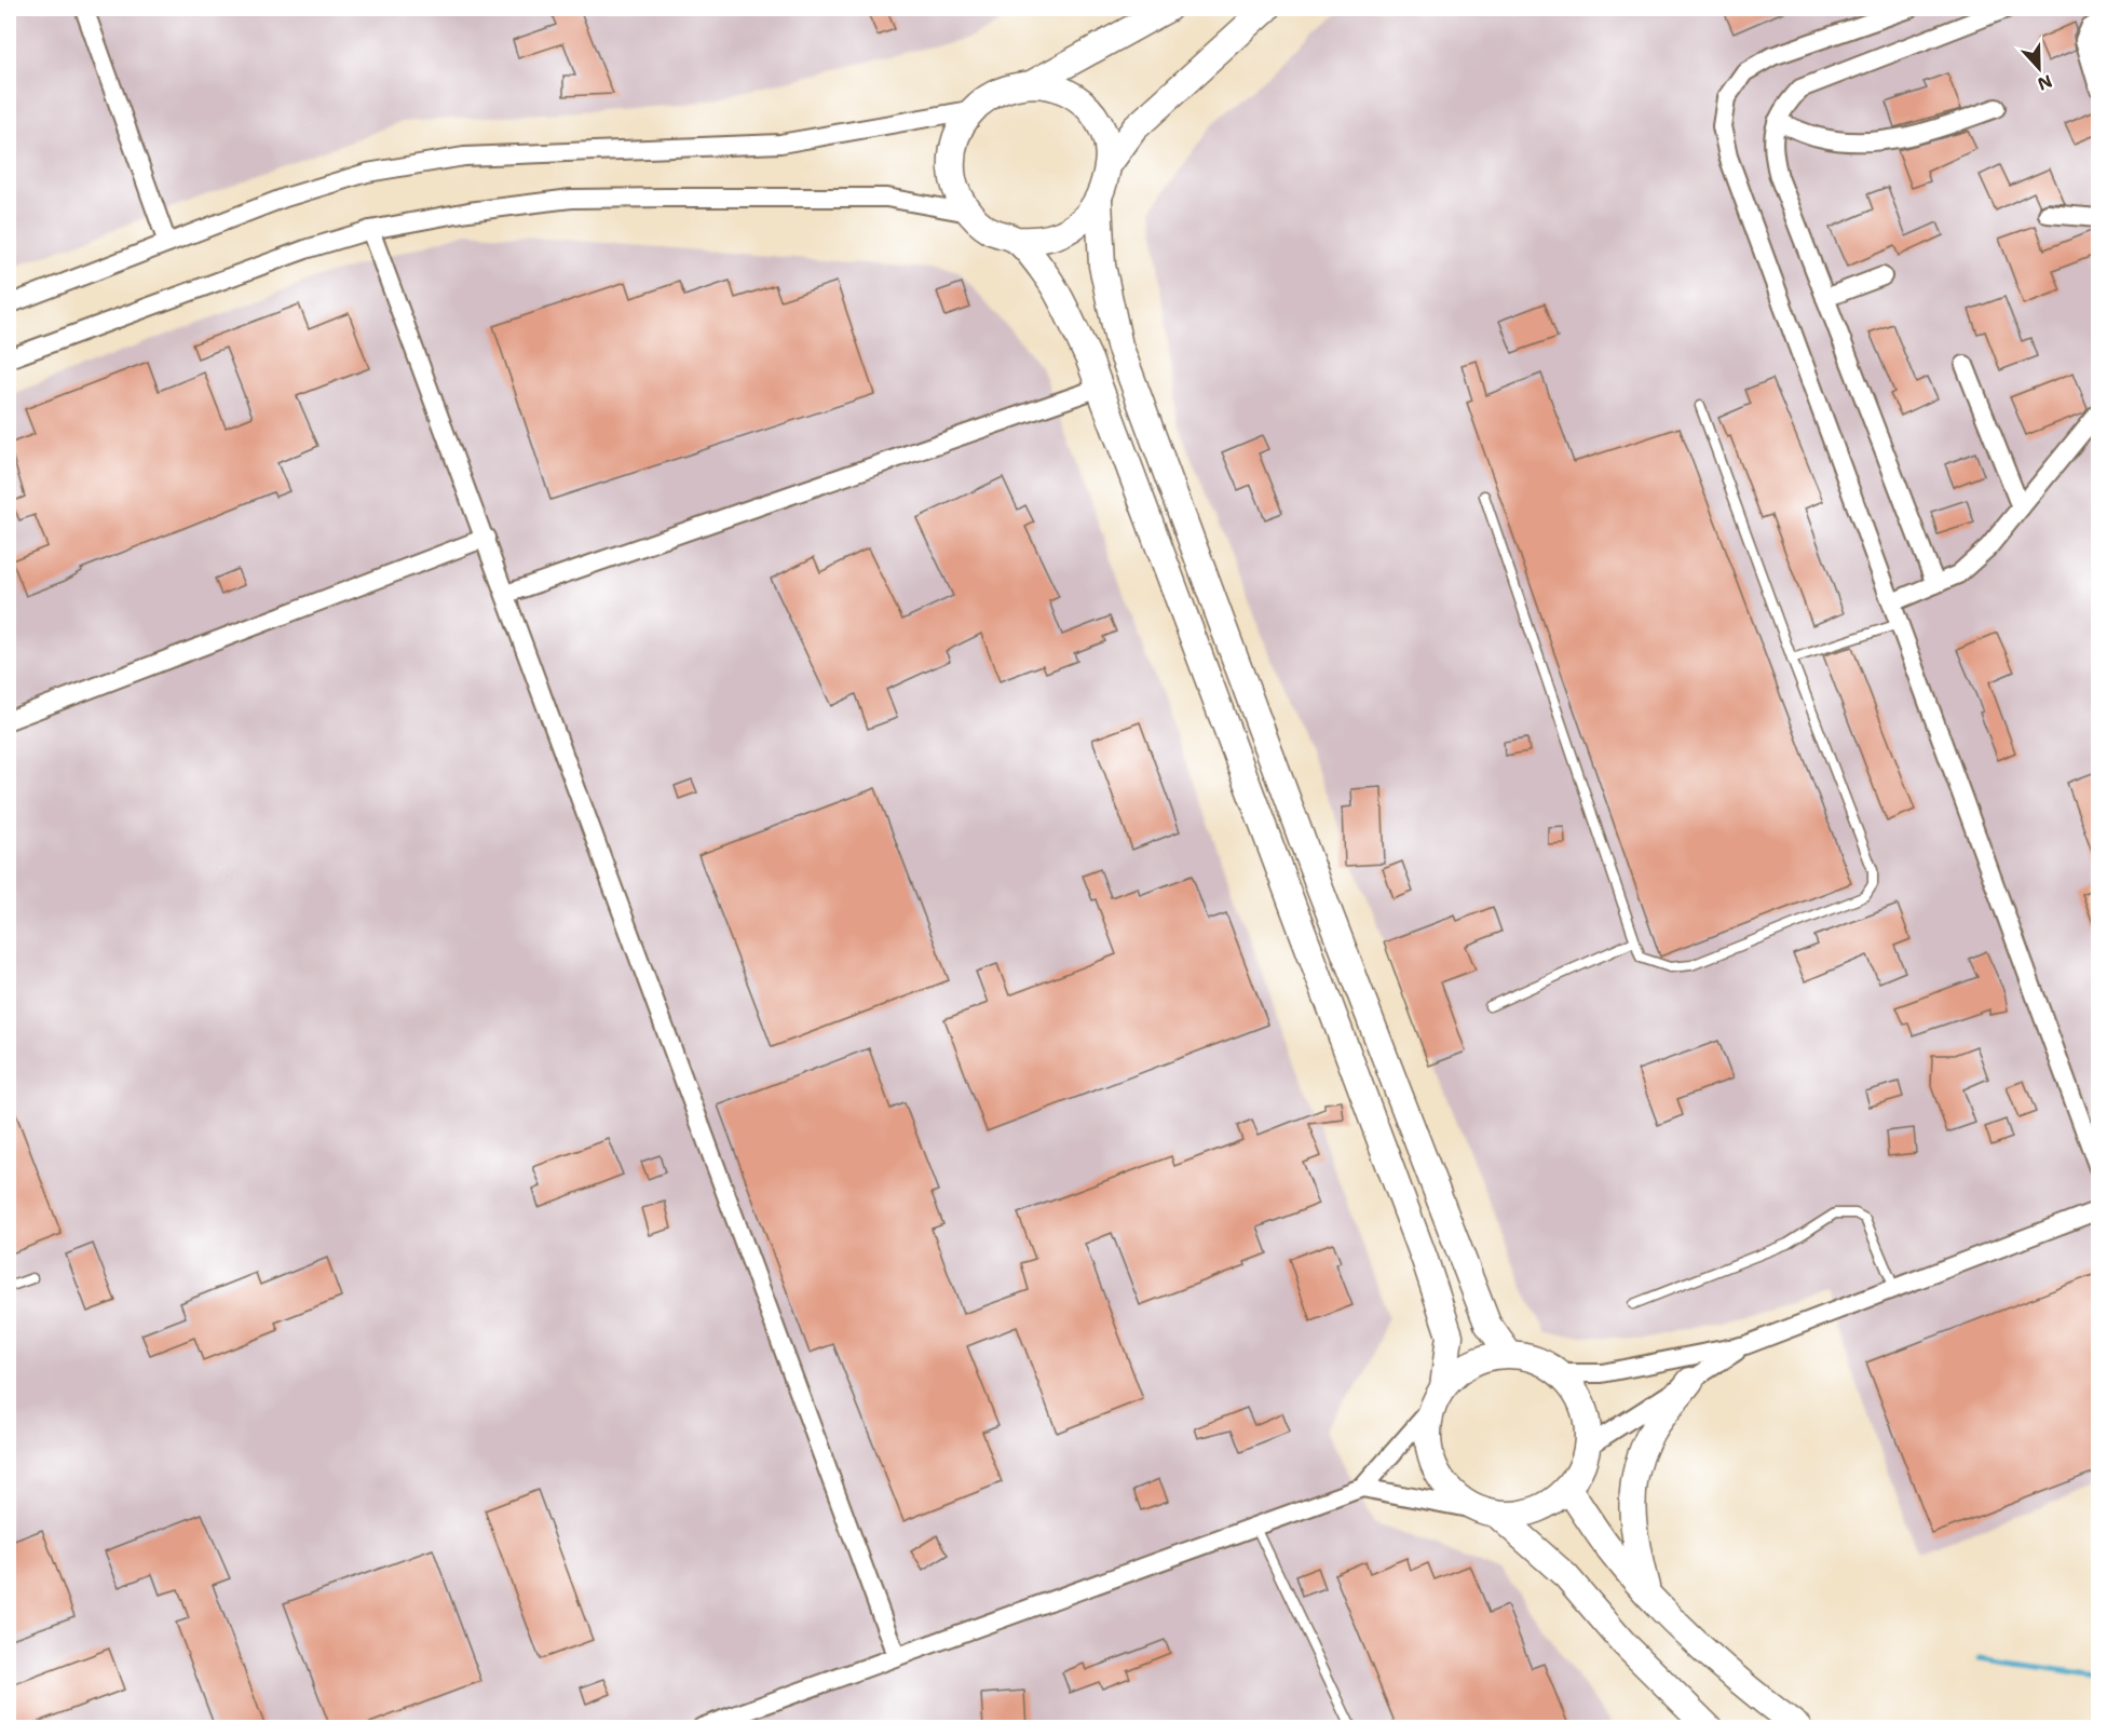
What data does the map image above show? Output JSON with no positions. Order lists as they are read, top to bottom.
{
  "north": "bottom"
}
